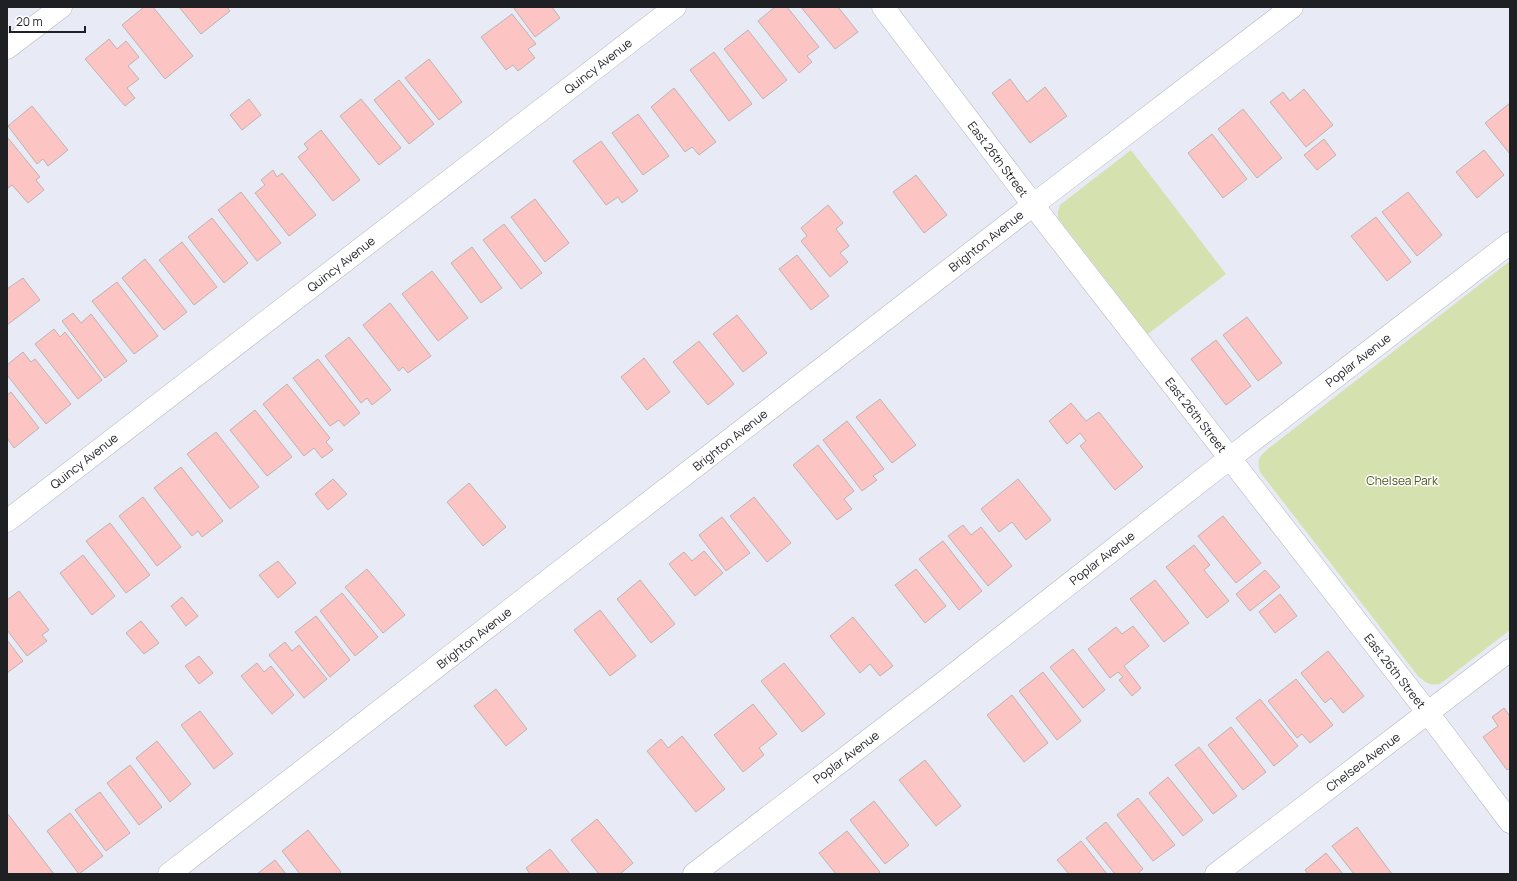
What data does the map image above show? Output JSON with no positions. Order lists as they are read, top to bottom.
{
  "streets": {
    "street": [
      "Quincy Avenue",
      "East 26th Street",
      "Brighton Avenue",
      "Poplar Avenue",
      "Chelsea Avenue"
    ]
  },
  "crossings": [
    ["East 26th Street", "Brighton Avenue"],
    ["East 26th Street", "Poplar Avenue"],
    ["East 26th Street", "Chelsea Avenue"]
  ],
  "parks": ["Chelsea Park"],
  "scale_bar": "20 m"
}
